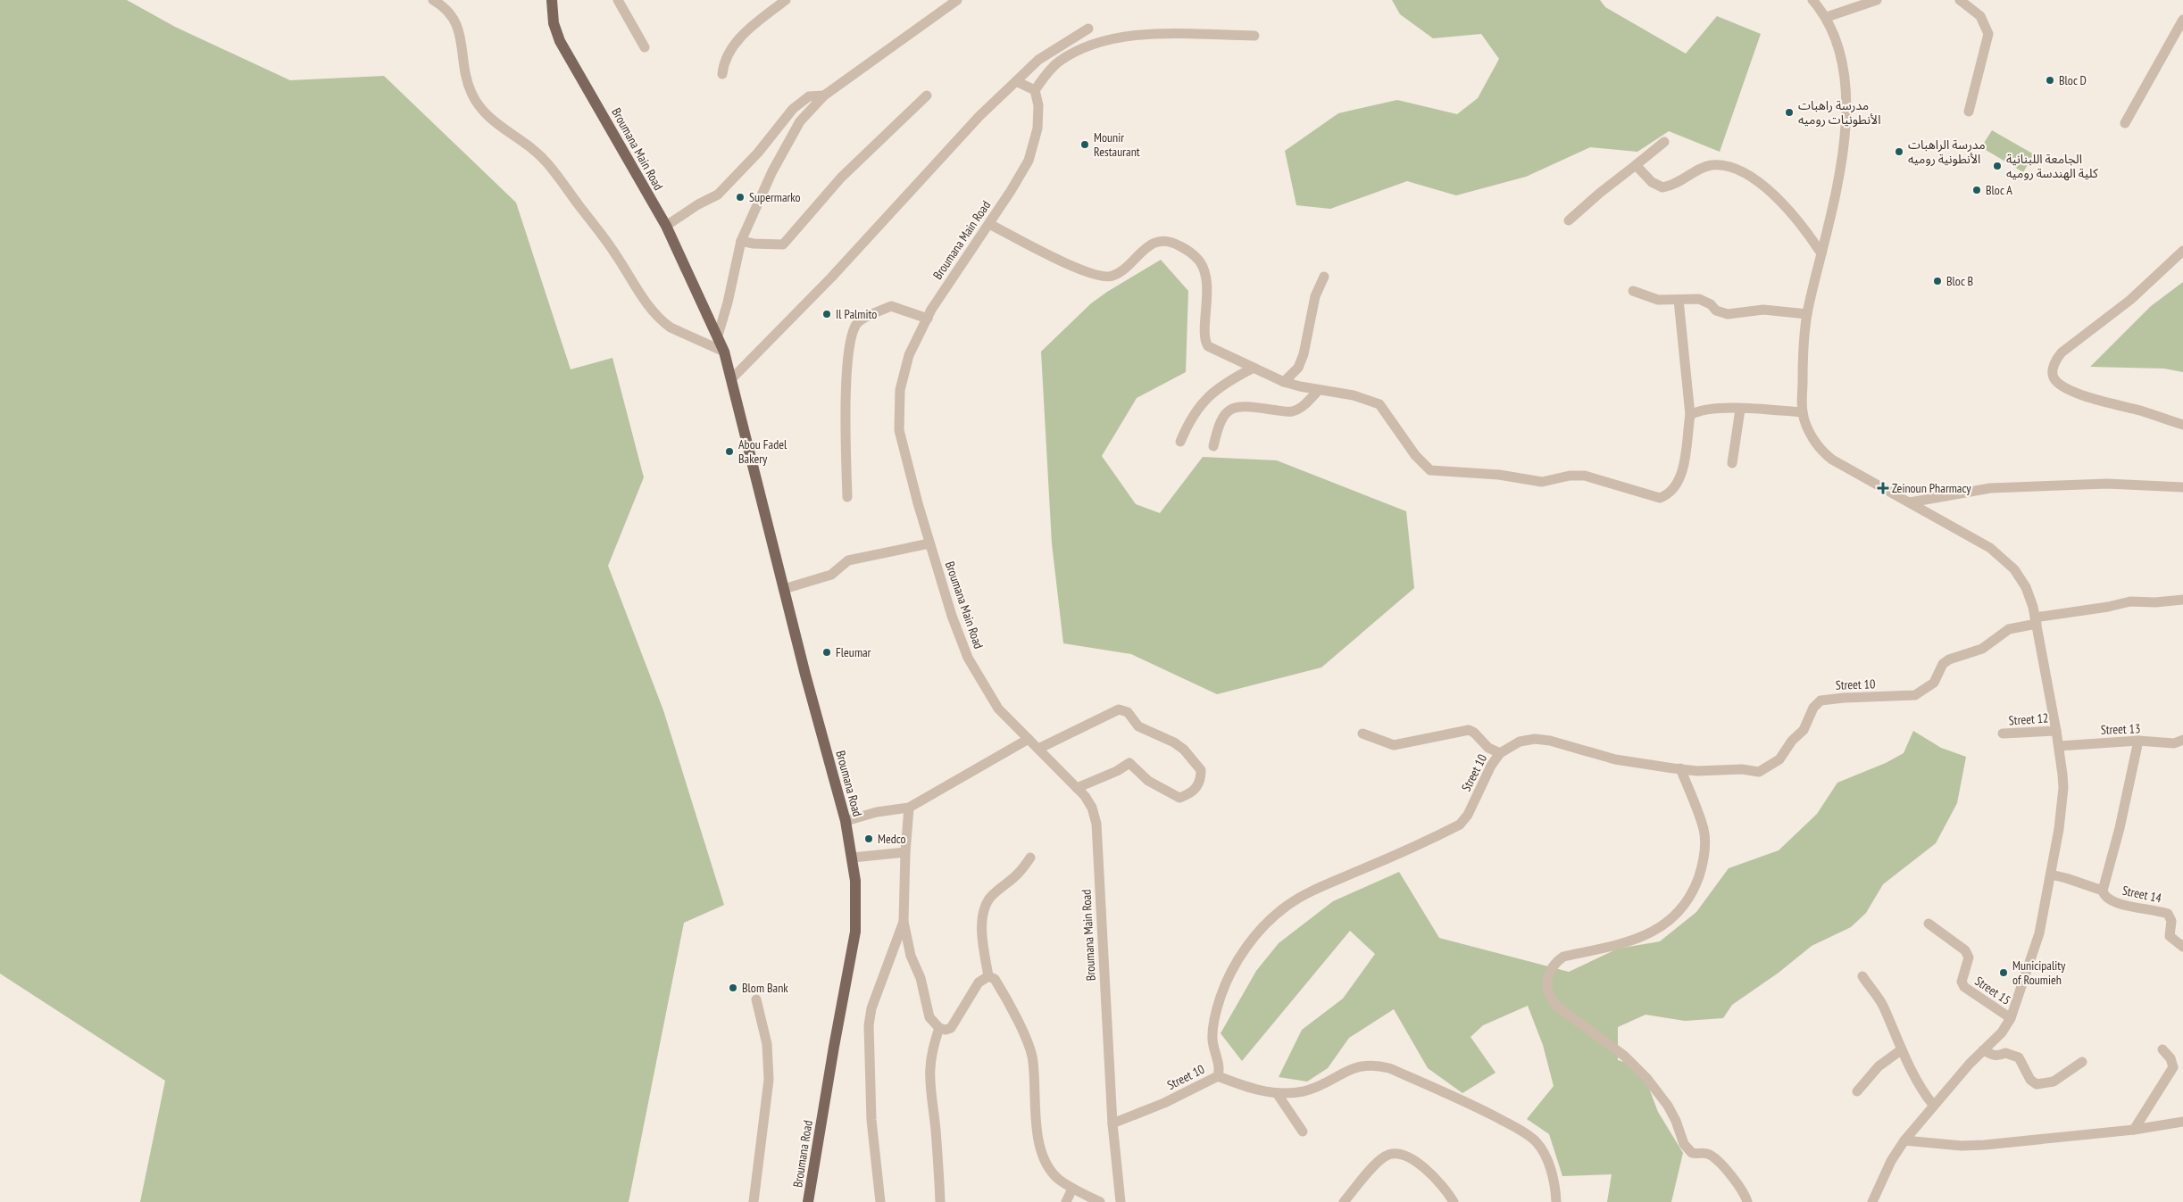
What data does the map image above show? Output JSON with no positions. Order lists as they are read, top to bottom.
{
  "streets": {
    "main road": ["Broumana Main Road", "Broumana Road"],
    "street": [
      "Street 10",
      "Street 12",
      "Street 13",
      "Street 14",
      "Street 15"
    ]
  },
  "crossings": [
    ["Broumana Main Road", "Street 10"],
    ["Broumana Main Road", "Broumana Road"]
  ],
  "places": {
    "other": [
      "Bloc D",
      "مدرسة راهبات الأنطونيات روميه",
      "Mounir Restaurant",
      "مدرسة الراهبات الأنطونية روميه",
      "الجامعة اللبنانية كلية الهندسة روميه",
      "Bloc A",
      "Supermarko",
      "Bloc B",
      "Il Palmito",
      "Abou Fadel Bakery",
      "Fleumar",
      "Medco",
      "Municipality of Roumieh",
      "Blom Bank"
    ],
    "health": ["Zeinoun Pharmacy"]
  }
}
